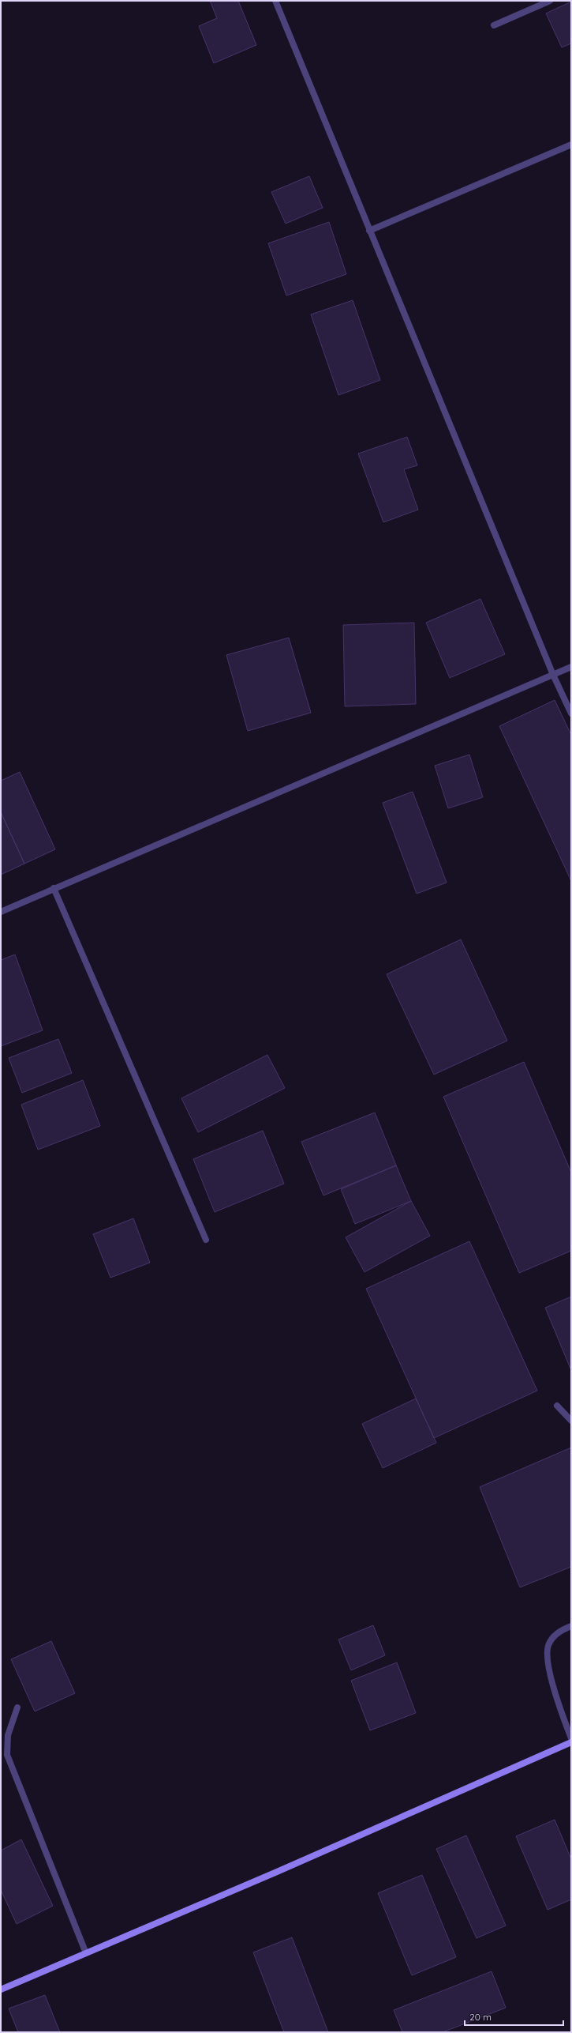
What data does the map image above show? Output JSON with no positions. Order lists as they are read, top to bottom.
{
  "scale_bar": "20 m"
}
